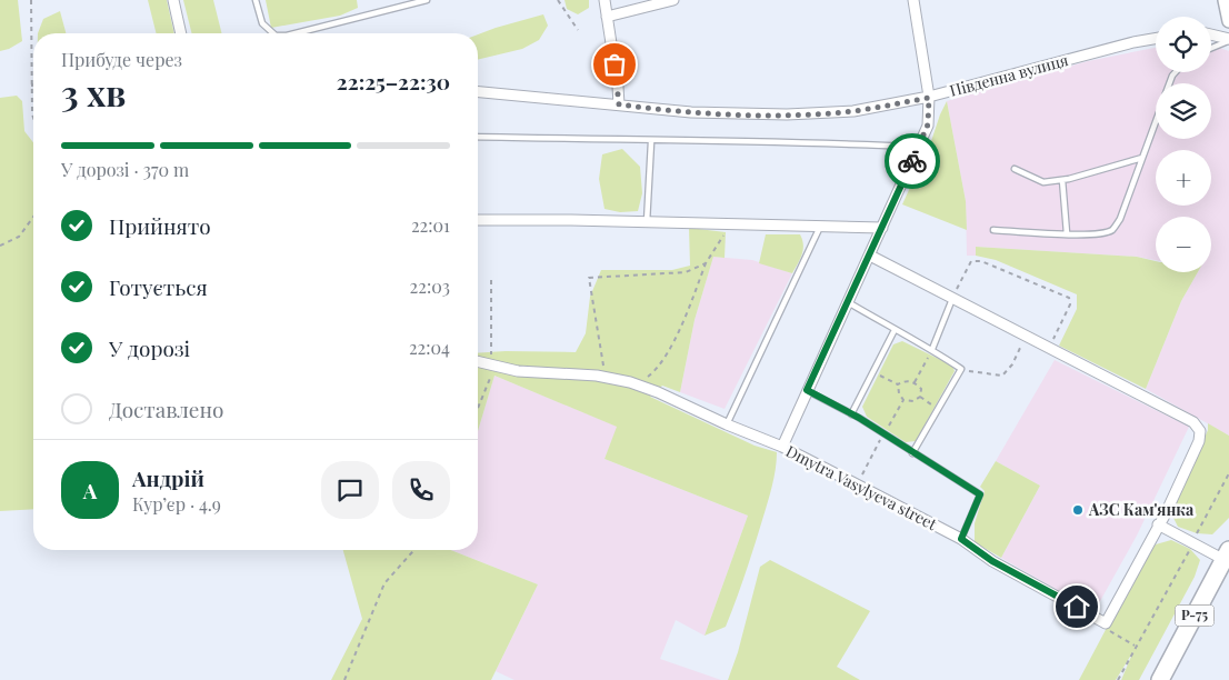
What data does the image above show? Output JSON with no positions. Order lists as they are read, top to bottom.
{
  "streets": {
    "main road": ["Р-75"],
    "street": ["Південна вулиця", "Dmytra Vasylyeva street"]
  },
  "places": ["АЗС Кам'янка"],
  "page": {
    "map_buttons": ["+", "−"],
    "heading": ["3 хв", "Прибуде через", "22:25–22:30"],
    "panel": ["Андрій", "Кур’єр · 4.9"],
    "bar": "У дорозі · 370 m",
    "list": [
      ["Прийнято", "22:01"],
      ["Готується", "22:03"],
      ["У дорозі", "22:04"],
      "Доставлено"
    ],
    "round": "А"
  }
}
